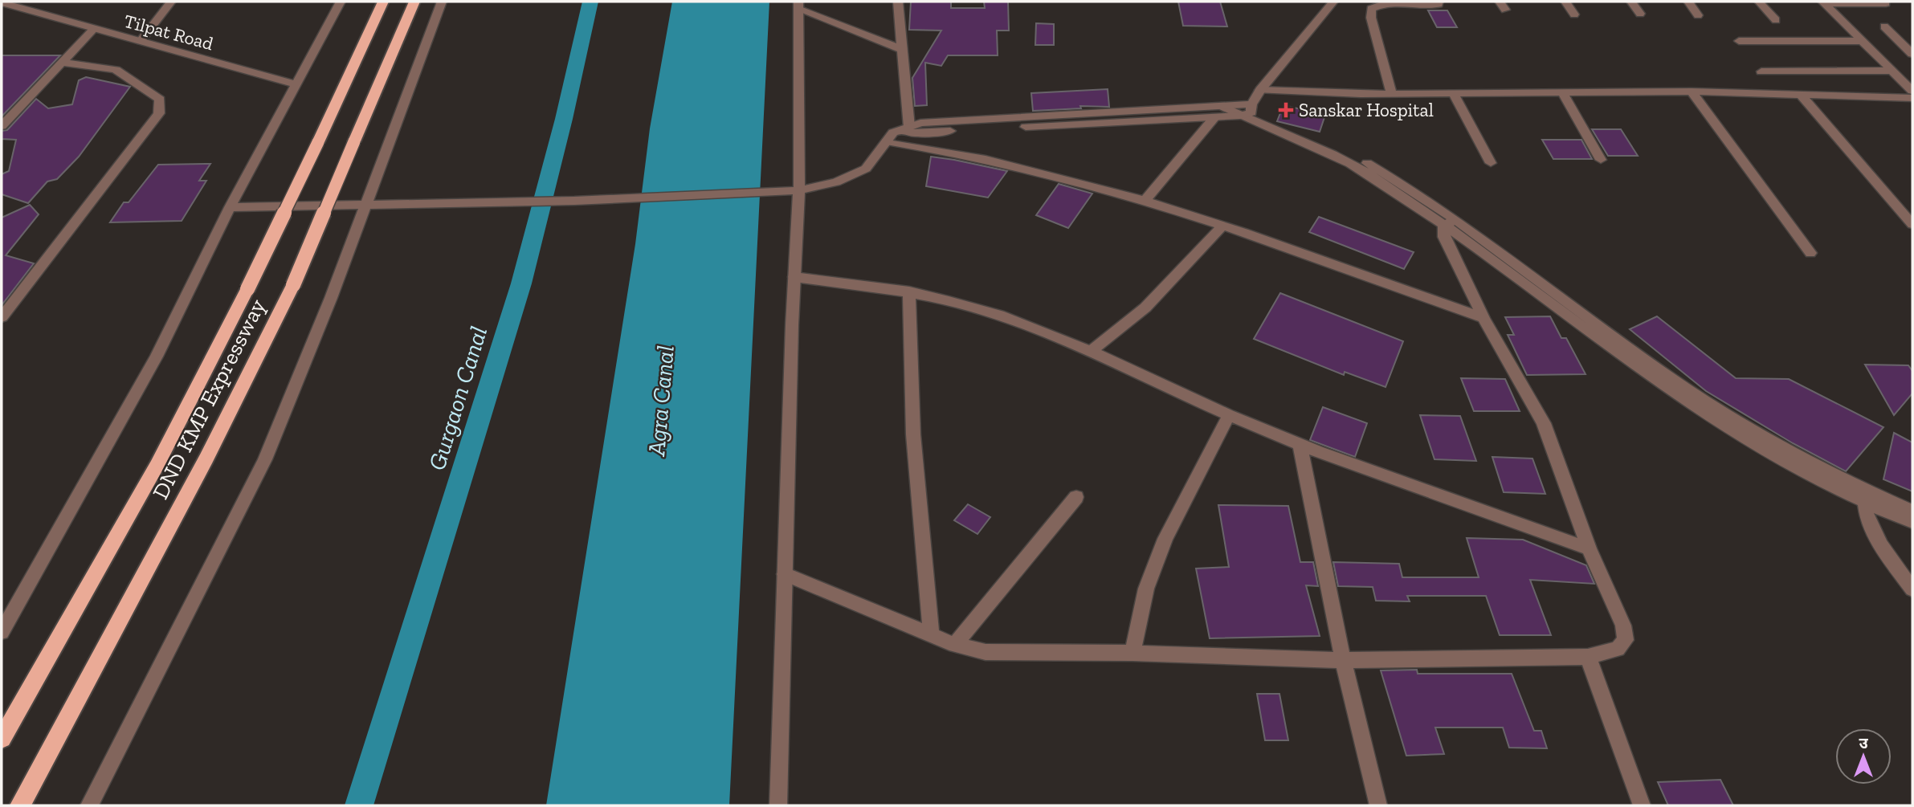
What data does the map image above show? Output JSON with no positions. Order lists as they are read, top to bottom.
{
  "streets": {
    "highway": ["DND KMP Expressway"],
    "street": ["Tilpat Road"]
  },
  "water": ["Gurgaon Canal", "Agra Canal"],
  "places": {
    "health": ["Sanskar Hospital"]
  },
  "north": "top"
}
